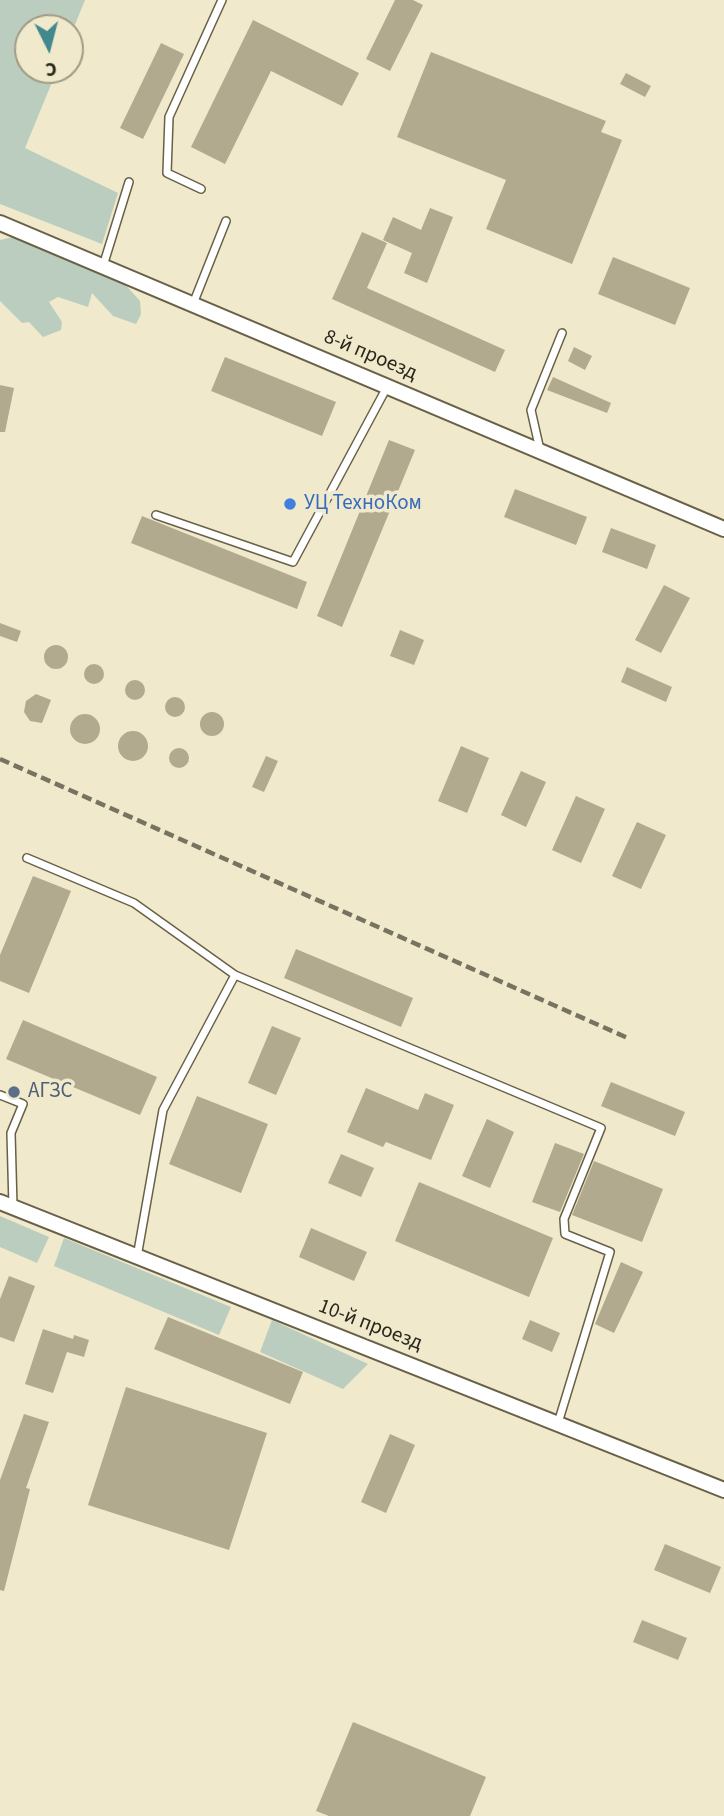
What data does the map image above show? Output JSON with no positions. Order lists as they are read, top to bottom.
{
  "streets": {
    "street": ["8-й проезд", "10-й проезд"]
  },
  "places": ["УЦ ТехноКом", "АГЗС"],
  "north": "bottom"
}
